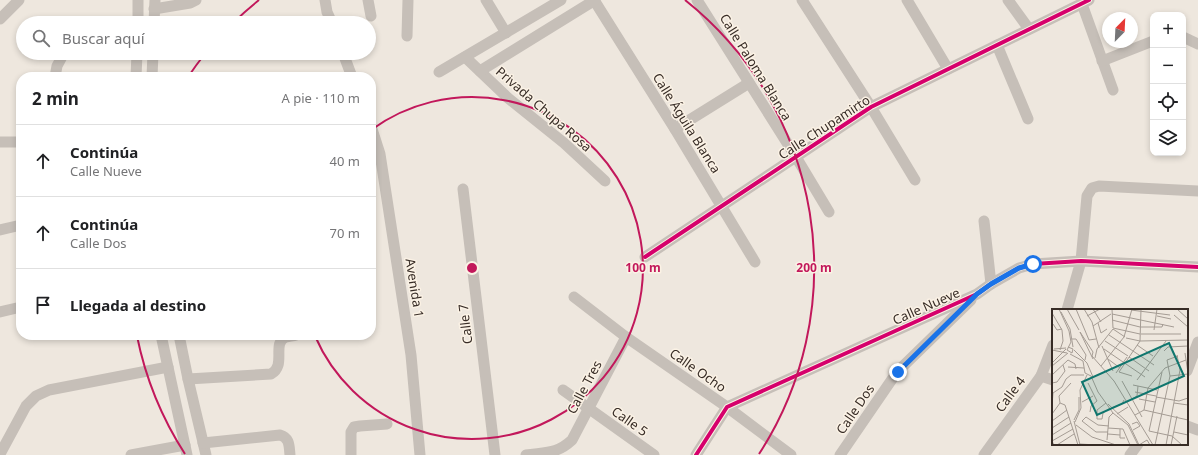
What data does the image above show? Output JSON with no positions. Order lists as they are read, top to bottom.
{
  "streets": {
    "street": [
      "Calle Paloma Blanca",
      "Privada Chupa Rosa",
      "Calle Águila Blanca",
      "Calle Chupamirto",
      "Avenida 1",
      "Calle Nueve",
      "Calle 7",
      "Calle Ocho",
      "Calle Tres",
      "Calle 4",
      "Calle Dos",
      "Calle 5"
    ]
  },
  "crossings": [
    ["Calle Paloma Blanca", "Calle Chupamirto"],
    ["Calle Águila Blanca", "Calle Chupamirto"],
    ["Calle Nueve", "Calle Ocho"],
    ["Calle Nueve", "Calle Dos"],
    ["Calle Ocho", "Calle Tres"],
    ["Calle Tres", "Calle 5"]
  ],
  "north": "top right",
  "page": {
    "map_buttons": ["+", "−"],
    "search": "Buscar aquí",
    "heading": ["2 min", "A pie · 110 m"],
    "list": [
      ["Continúa", "Calle Nueve", "40 m"],
      ["Continúa", "Calle Dos", "70 m"],
      "Llegada al destino"
    ]
  },
  "rings": ["100 m", "200 m"]
}
